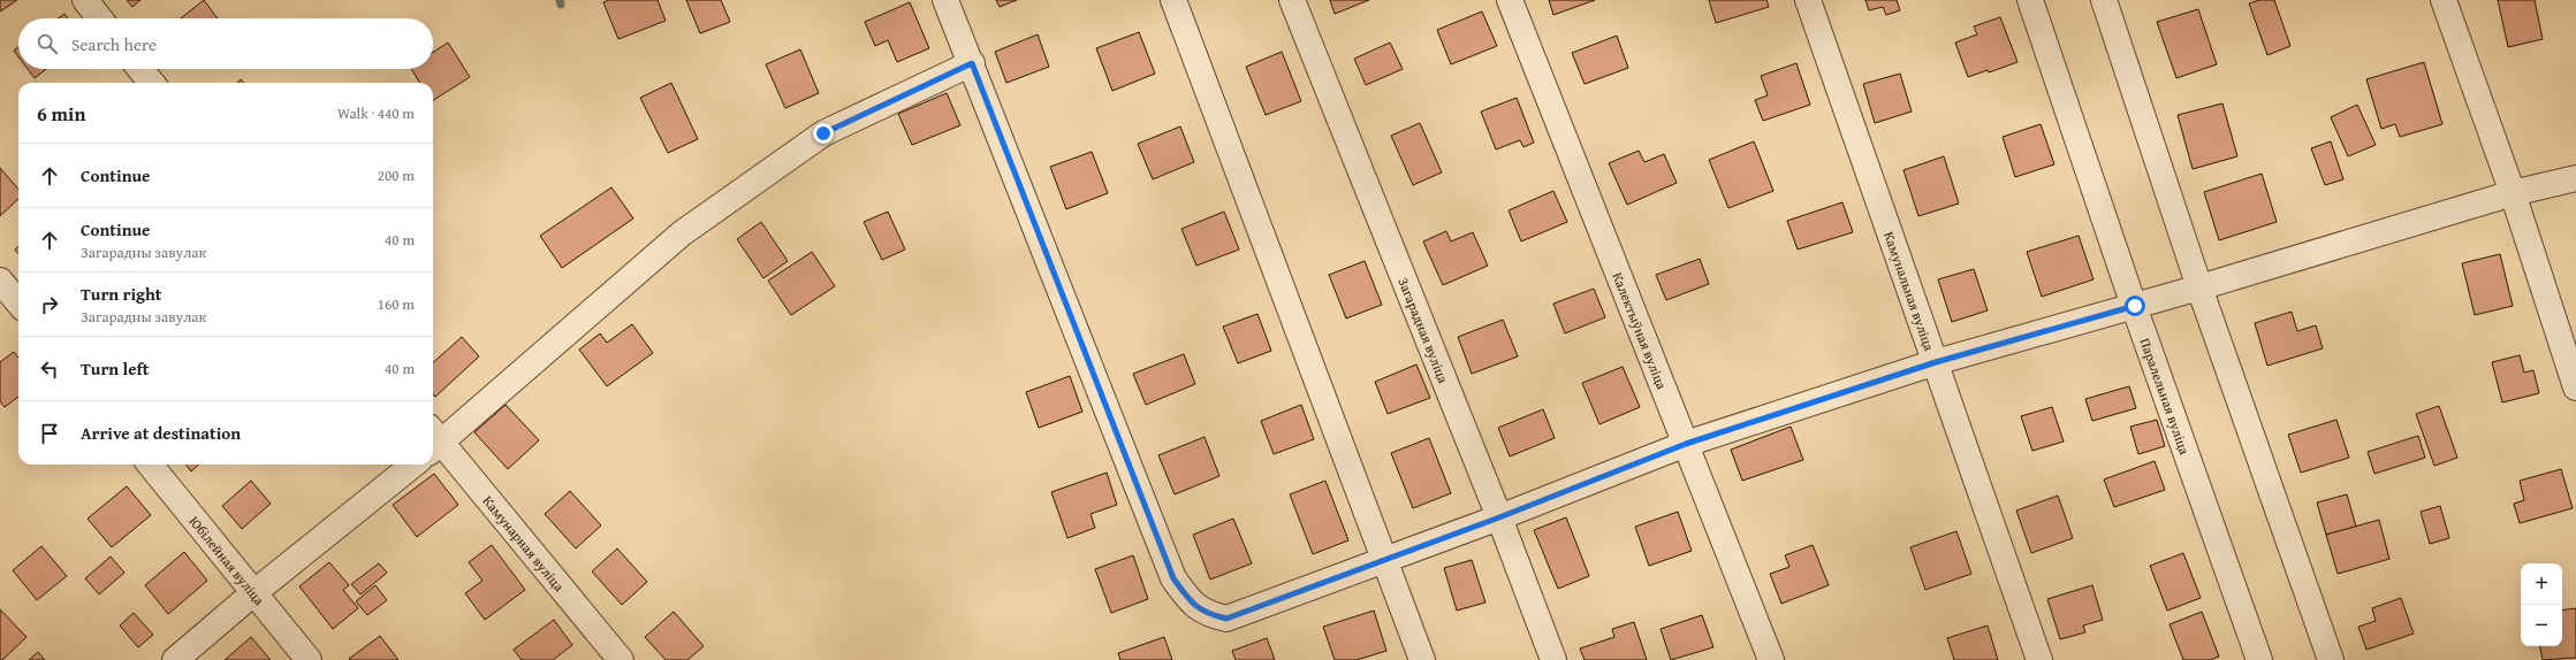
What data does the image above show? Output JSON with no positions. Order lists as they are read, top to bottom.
{
  "streets": {
    "street": [
      "Камунальная вуліца",
      "Загарадная вуліца",
      "Калектыўная вуліца",
      "Паралельная вуліца",
      "Камунарная вуліца",
      "Юбілейная вуліца"
    ]
  },
  "page": {
    "search": "Search here",
    "heading": ["6 min", "Walk · 440 m"],
    "list": [
      ["Continue", "200 m"],
      ["Continue", "Загарадны завулак", "40 m"],
      ["Turn right", "Загарадны завулак", "160 m"],
      ["Turn left", "40 m"],
      "Arrive at destination"
    ],
    "map_buttons": ["+", "−"]
  }
}
